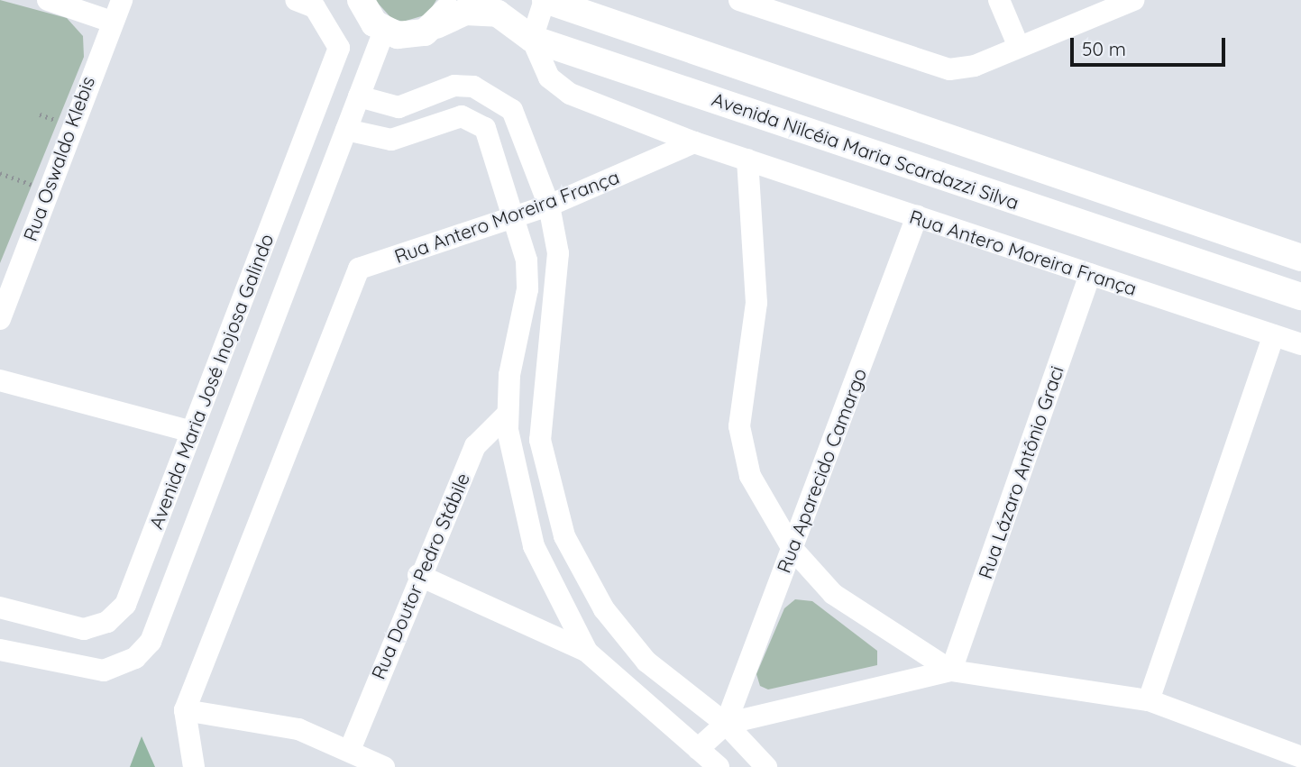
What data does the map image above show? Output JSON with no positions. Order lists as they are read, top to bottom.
{
  "streets": {
    "street": [
      "Avenida Nilcéia Maria Scardazzi Silva",
      "Rua Oswaldo Klebis",
      "Rua Antero Moreira França",
      "Avenida Maria José Inojosa Galindo",
      "Rua Aparecido Camargo",
      "Rua Lázaro Antônio Graci",
      "Rua Doutor Pedro Stábile"
    ]
  },
  "crossings": [
    ["Rua Antero Moreira França", "Rua Aparecido Camargo"],
    ["Rua Antero Moreira França", "Rua Lázaro Antônio Graci"]
  ],
  "scale_bar": "50 m"
}
